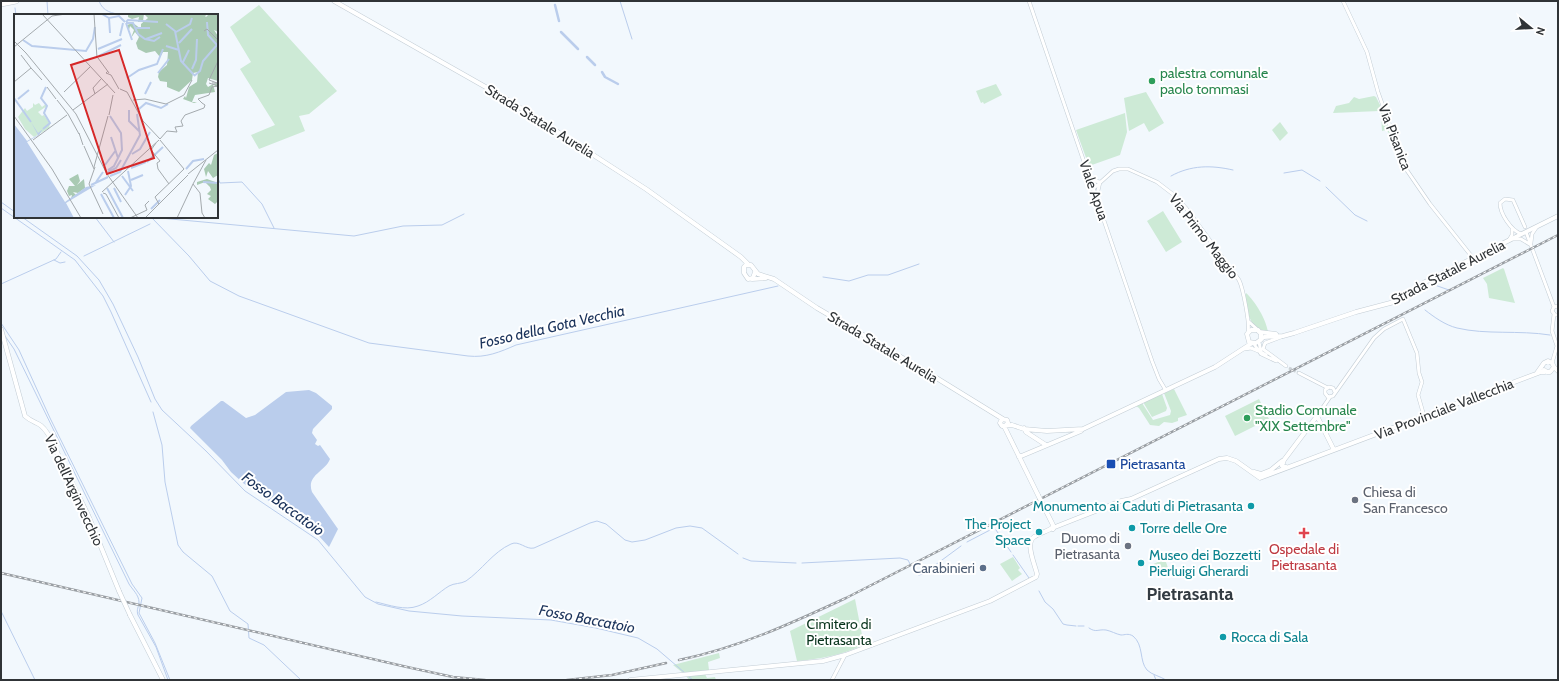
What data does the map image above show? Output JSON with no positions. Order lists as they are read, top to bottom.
{
  "streets": {
    "main road": ["Strada Statale Aurelia", "Via Provinciale Vallecchia", "Via dell'Arginvecchio"],
    "street": ["Via Pisanica", "Viale Apua", "Via Primo Maggio"]
  },
  "crossings": [
    ["Strada Statale Aurelia", "Via Pisanica"],
    ["Strada Statale Aurelia", "Via Primo Maggio"],
    ["Viale Apua", "Via Primo Maggio"]
  ],
  "districts": ["Pietrasanta"],
  "water": ["Fosso della Gota Vecchia", "Fosso Baccatoio"],
  "parks": ["Cimitero di Pietrasanta"],
  "places": {
    "other": [
      "palestra comunale paolo tommasi",
      "Stadio Comunale \"XIX Settembre\"",
      "Chiesa di San Francesco",
      "Monumento ai Caduti di Pietrasanta",
      "Torre delle Ore",
      "The Project Space",
      "Duomo di Pietrasanta",
      "Museo dei Bozzetti Pierluigi Gherardi",
      "Carabinieri",
      "Rocca di Sala"
    ],
    "transit": ["Pietrasanta"],
    "health": ["Ospedale di Pietrasanta"]
  },
  "north": "right"
}
